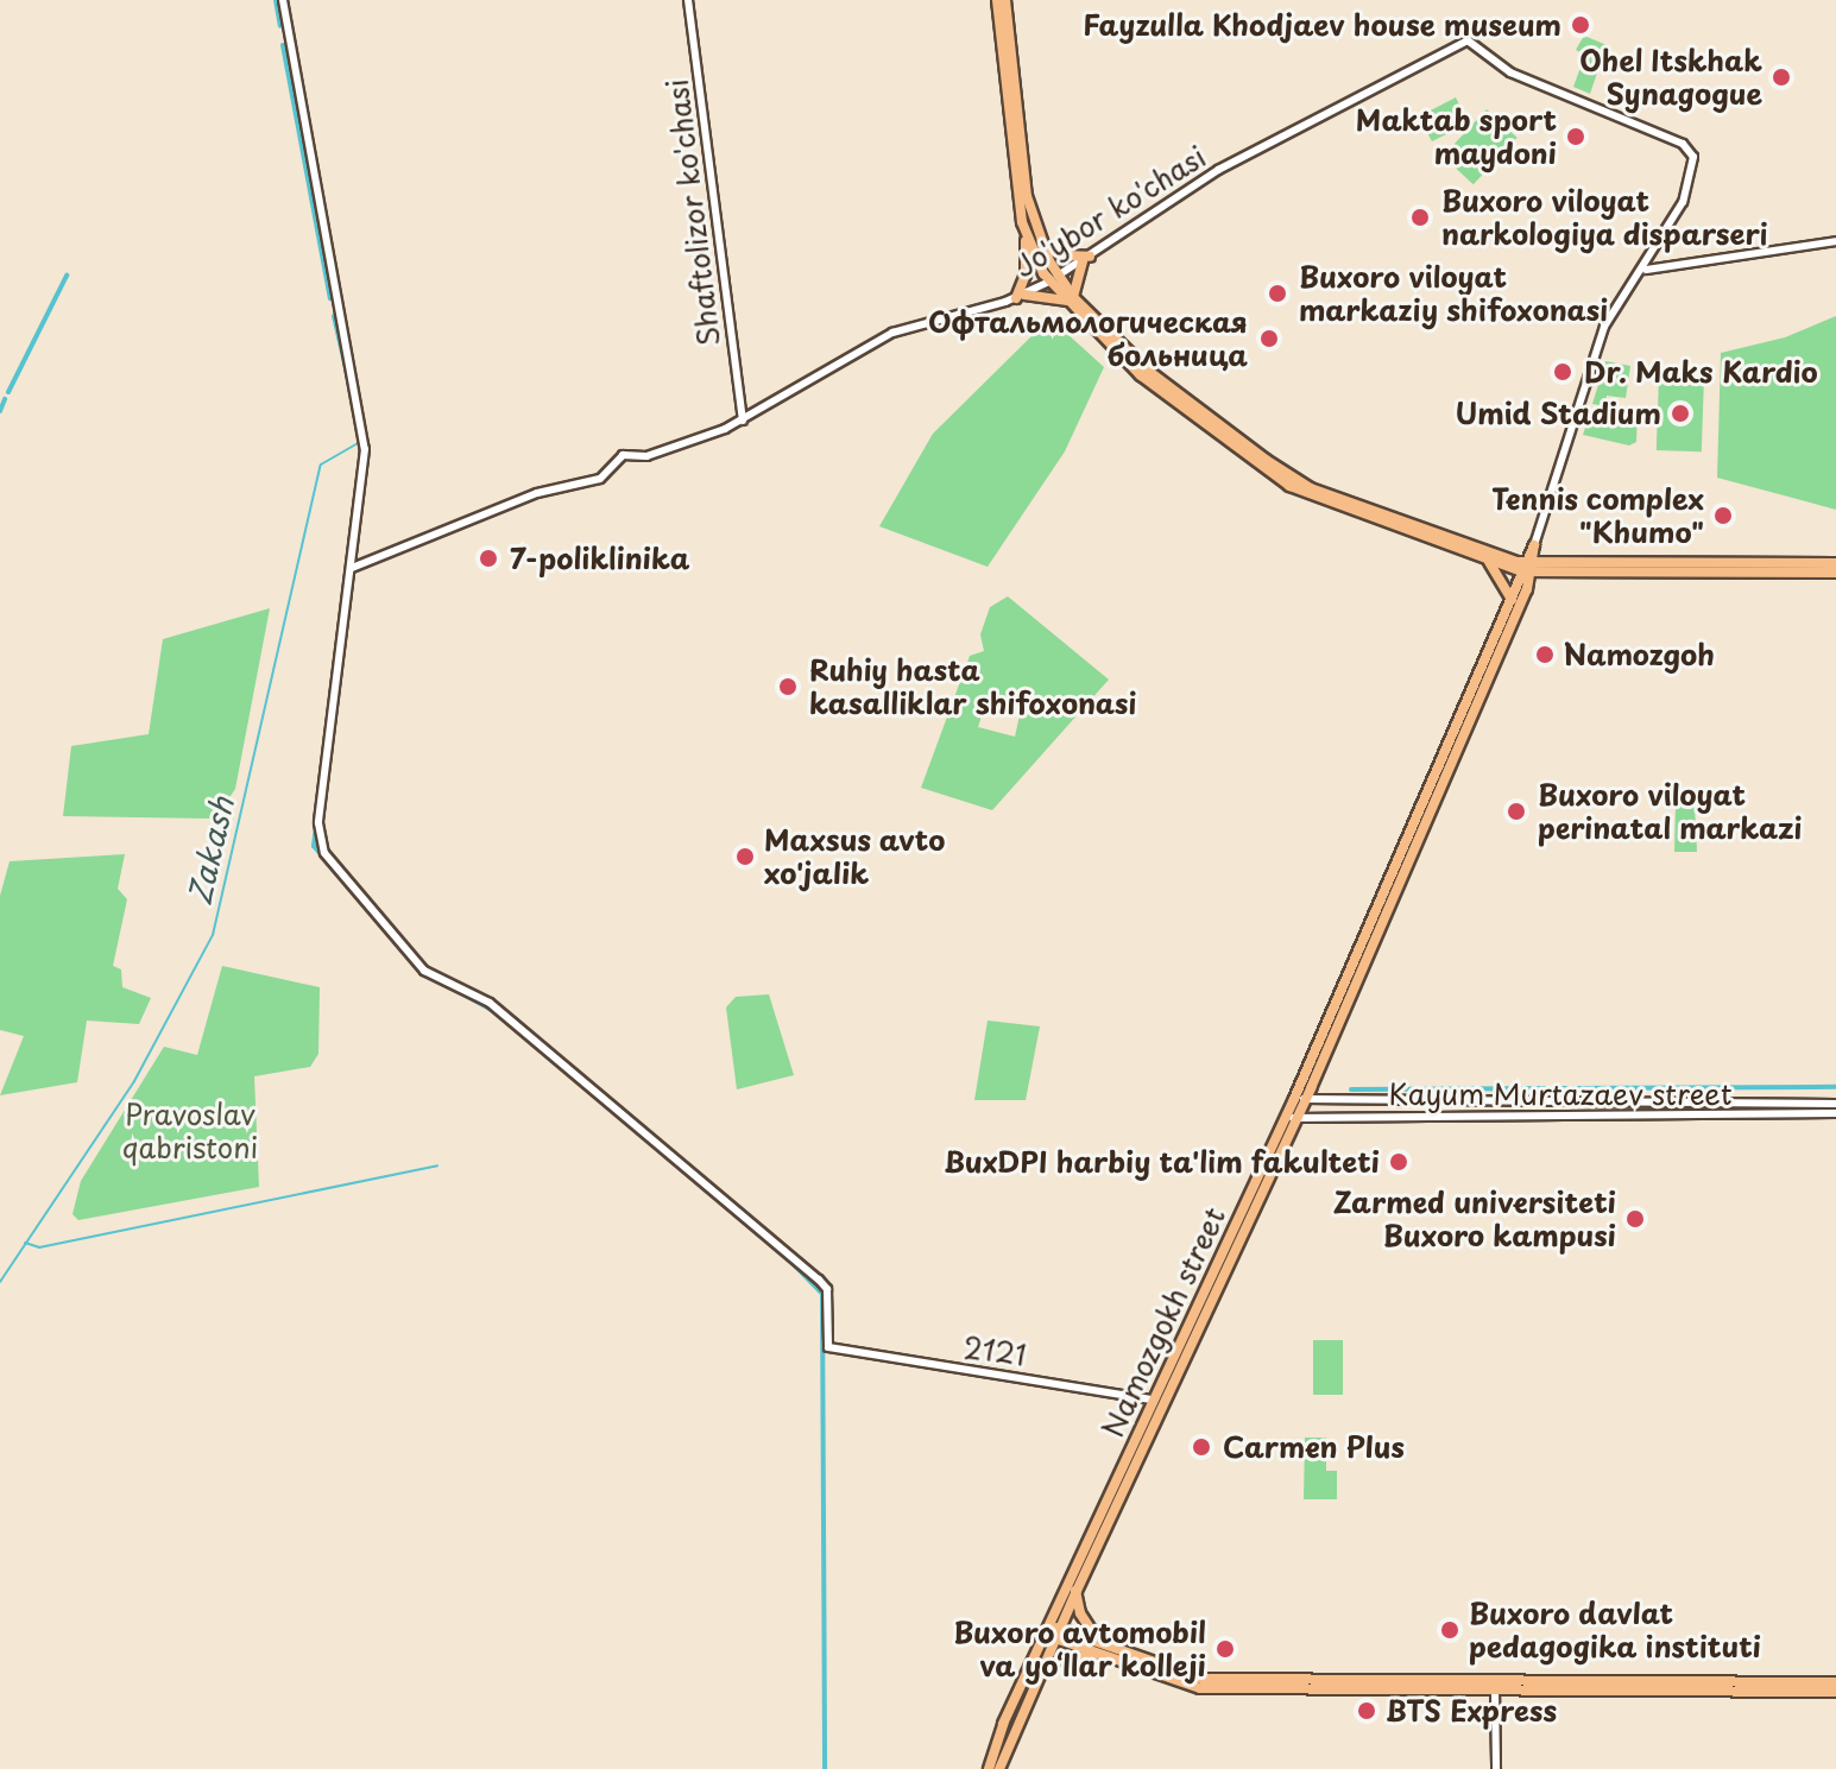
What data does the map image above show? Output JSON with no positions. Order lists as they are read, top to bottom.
{
  "streets": {
    "main road": ["Namozgokh street"],
    "street": [
      "Jo'ybor ko'chasi",
      "Shaftolizor ko'chasi",
      "Kayum Murtazaev street",
      "2121"
    ]
  },
  "crossings": [
    ["Jo'ybor ko'chasi", "Shaftolizor ko'chasi"],
    ["Jo'ybor ko'chasi", "2121"],
    ["Kayum Murtazaev street", "Namozgokh street"],
    ["Namozgokh street", "2121"]
  ],
  "water": ["Zakash"],
  "parks": ["Pravoslav qabristoni"],
  "places": [
    "Fayzulla Khodjaev house museum",
    "Ohel Itskhak Synagogue",
    "Maktab sport maydoni",
    "Buxoro viloyat narkologiya disparseri",
    "Buxoro viloyat markaziy shifoxonasi",
    "Офтальмологическая больница",
    "Dr. Maks Kardio",
    "Umid Stadium",
    "Tennis complex \"Khumo\"",
    "7-poliklinika",
    "Namozgoh",
    "Ruhiy hasta kasalliklar shifoxonasi",
    "Buxoro viloyat perinatal markazi",
    "Maxsus avto xo'jalik",
    "BuxDPI harbiy ta'lim fakulteti",
    "Zarmed universiteti Buxoro kampusi",
    "Carmen Plus",
    "Buxoro davlat pedagogika instituti",
    "Buxoro avtomobil va yo‘llar kolleji",
    "BTS Express"
  ]
}
